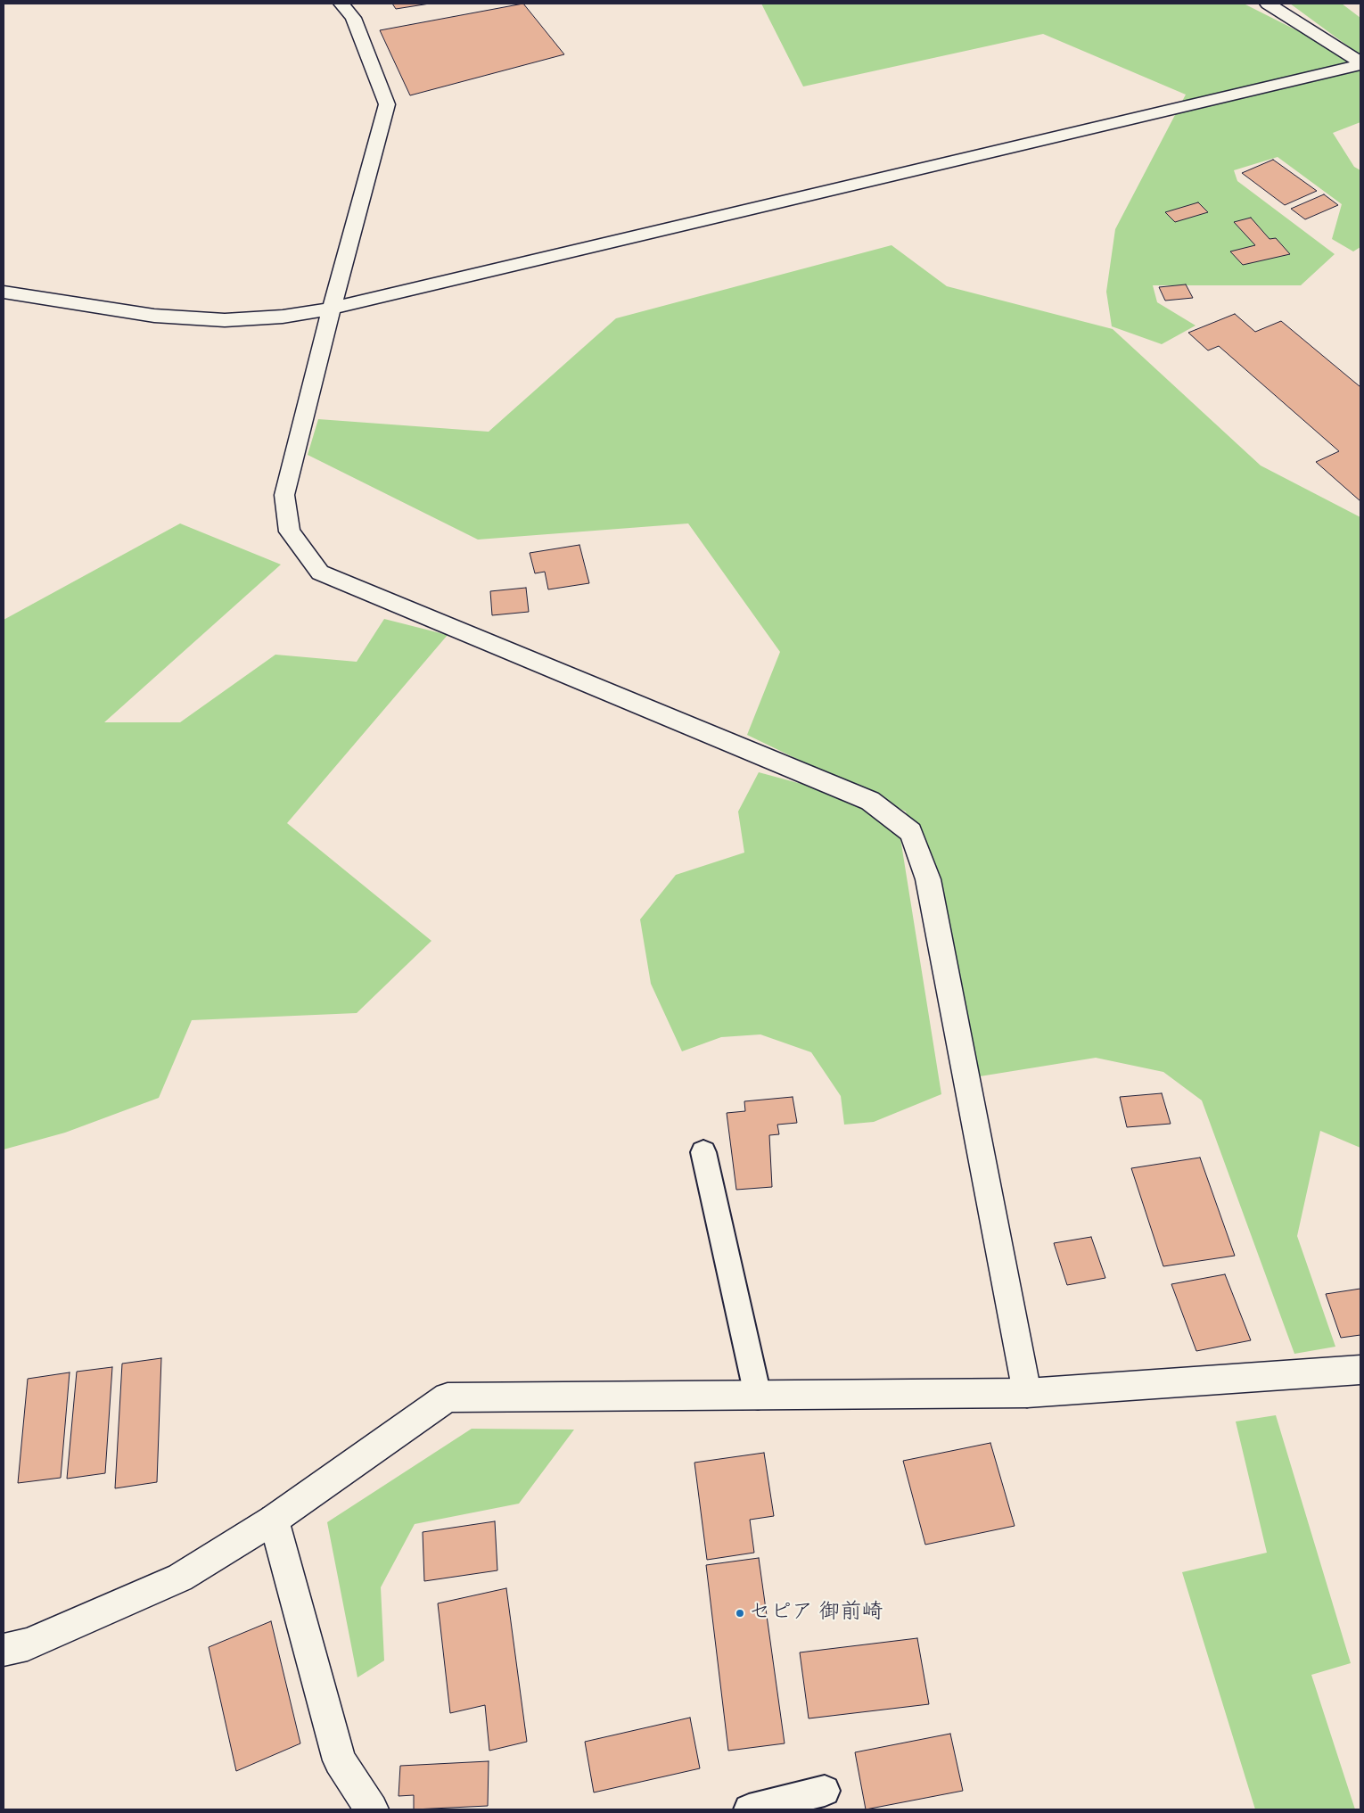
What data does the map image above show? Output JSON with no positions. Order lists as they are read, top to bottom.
{
  "places": ["セピア 御前崎"]
}
